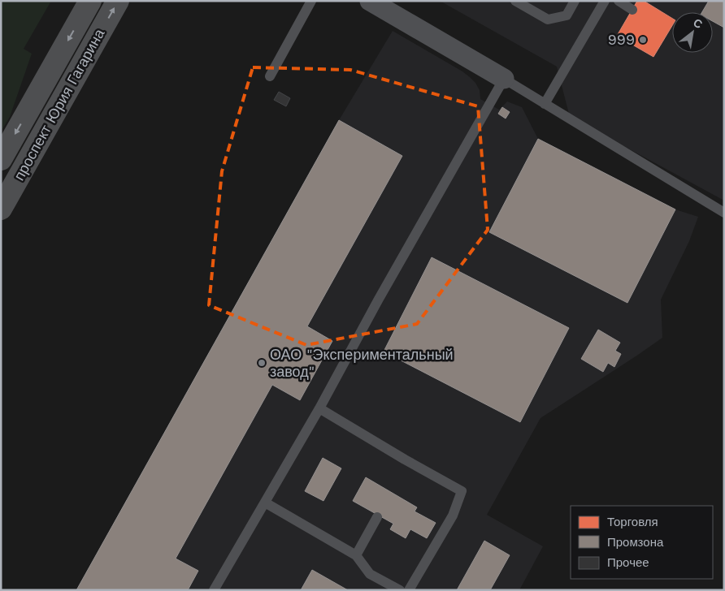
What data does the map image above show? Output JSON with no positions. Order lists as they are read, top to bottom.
{
  "streets": {
    "main road": ["проспект Юрия Гагарина"]
  },
  "places": ["999", "ОАО \"Экспериментальный завод\""],
  "legend": ["Торговля", "Промзона", "Прочее"],
  "north": "top right"
}
